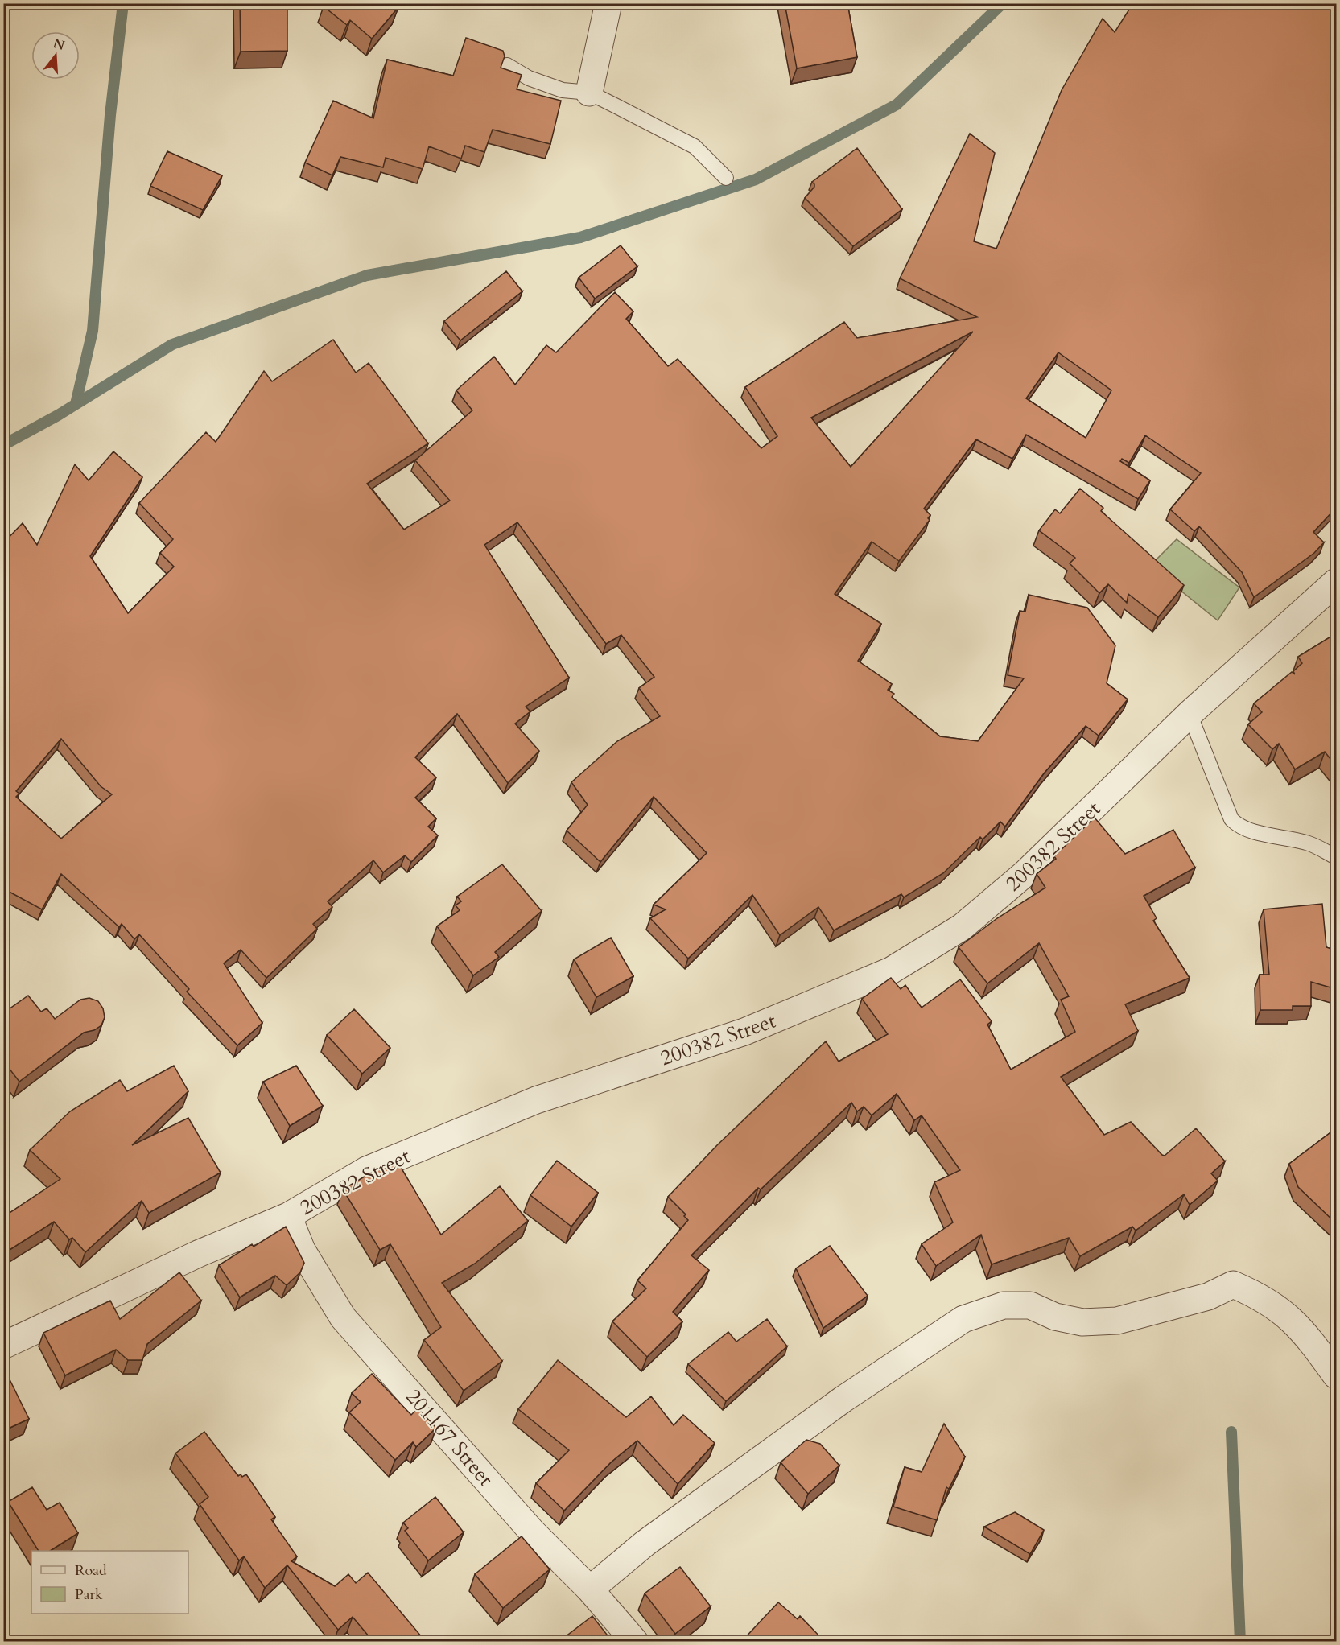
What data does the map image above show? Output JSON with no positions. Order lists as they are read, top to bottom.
{
  "streets": {
    "street": ["200382 Street", "201167 Street"]
  },
  "crossings": [
    ["200382 Street", "201167 Street"]
  ],
  "legend": ["Road", "Park"],
  "north": "top"
}
